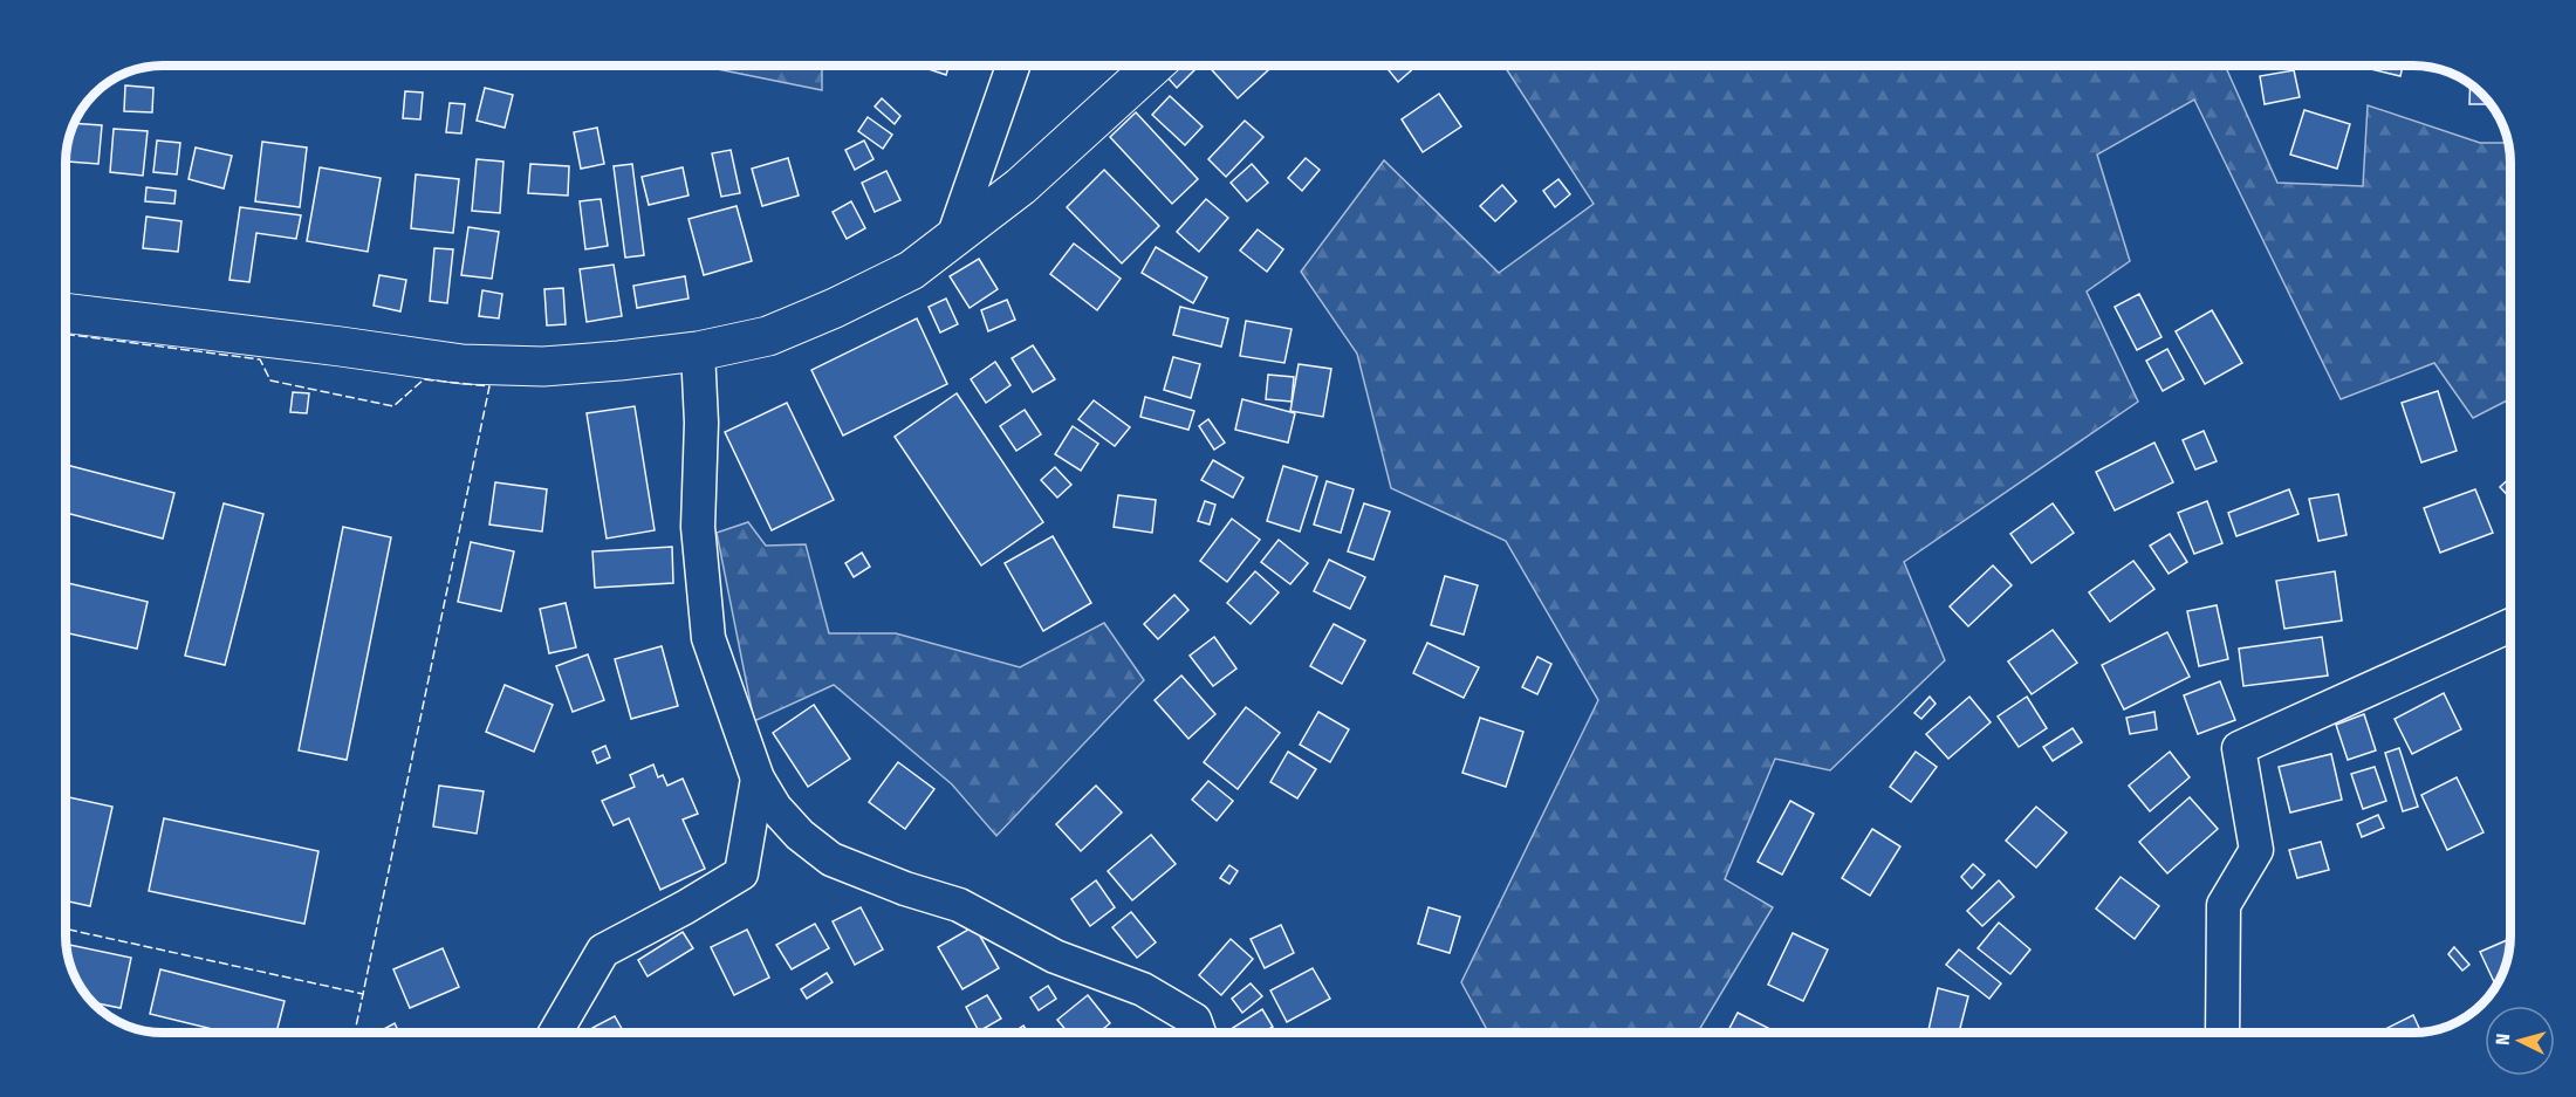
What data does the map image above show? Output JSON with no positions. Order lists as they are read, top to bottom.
{
  "north": "left"
}
